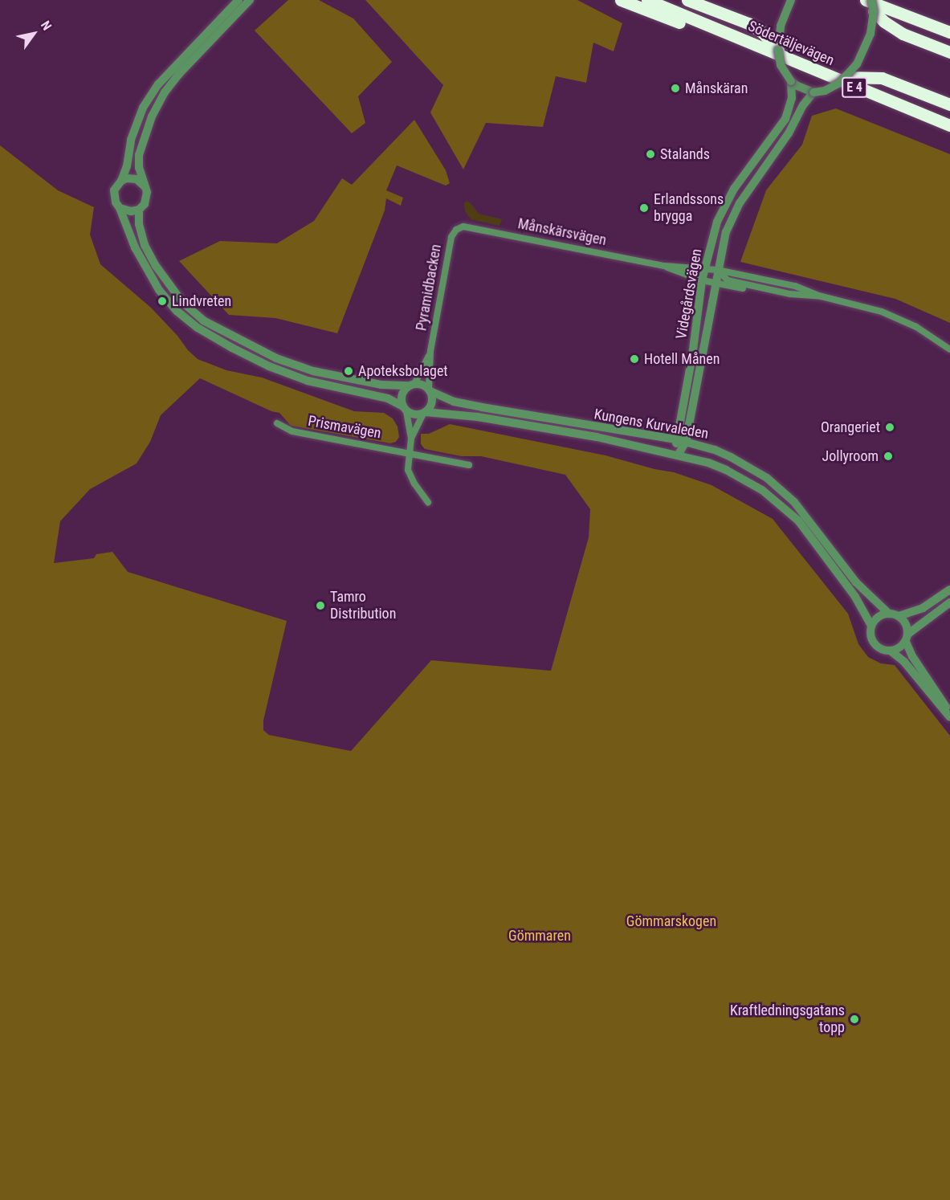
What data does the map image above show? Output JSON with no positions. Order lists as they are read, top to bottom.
{
  "streets": {
    "highway": ["Södertäljevägen", "E 4"],
    "street": [
      "Månskärsvägen",
      "Pyramidbacken",
      "Videgårdsvägen",
      "Kungens Kurvaleden",
      "Prismavägen"
    ]
  },
  "crossings": [
    ["Månskärsvägen", "Pyramidbacken"],
    ["Månskärsvägen", "Videgårdsvägen"],
    ["Pyramidbacken", "Kungens Kurvaleden"],
    ["Videgårdsvägen", "Kungens Kurvaleden"]
  ],
  "parks": ["Gömmarskogen", "Gömmaren"],
  "places": [
    "Månskäran",
    "Stalands",
    "Erlandssons brygga",
    "Lindvreten",
    "Hotell Månen",
    "Apoteksbolaget",
    "Orangeriet",
    "Jollyroom",
    "Tamro Distribution",
    "Kraftledningsgatans topp"
  ],
  "north": "top right"
}
